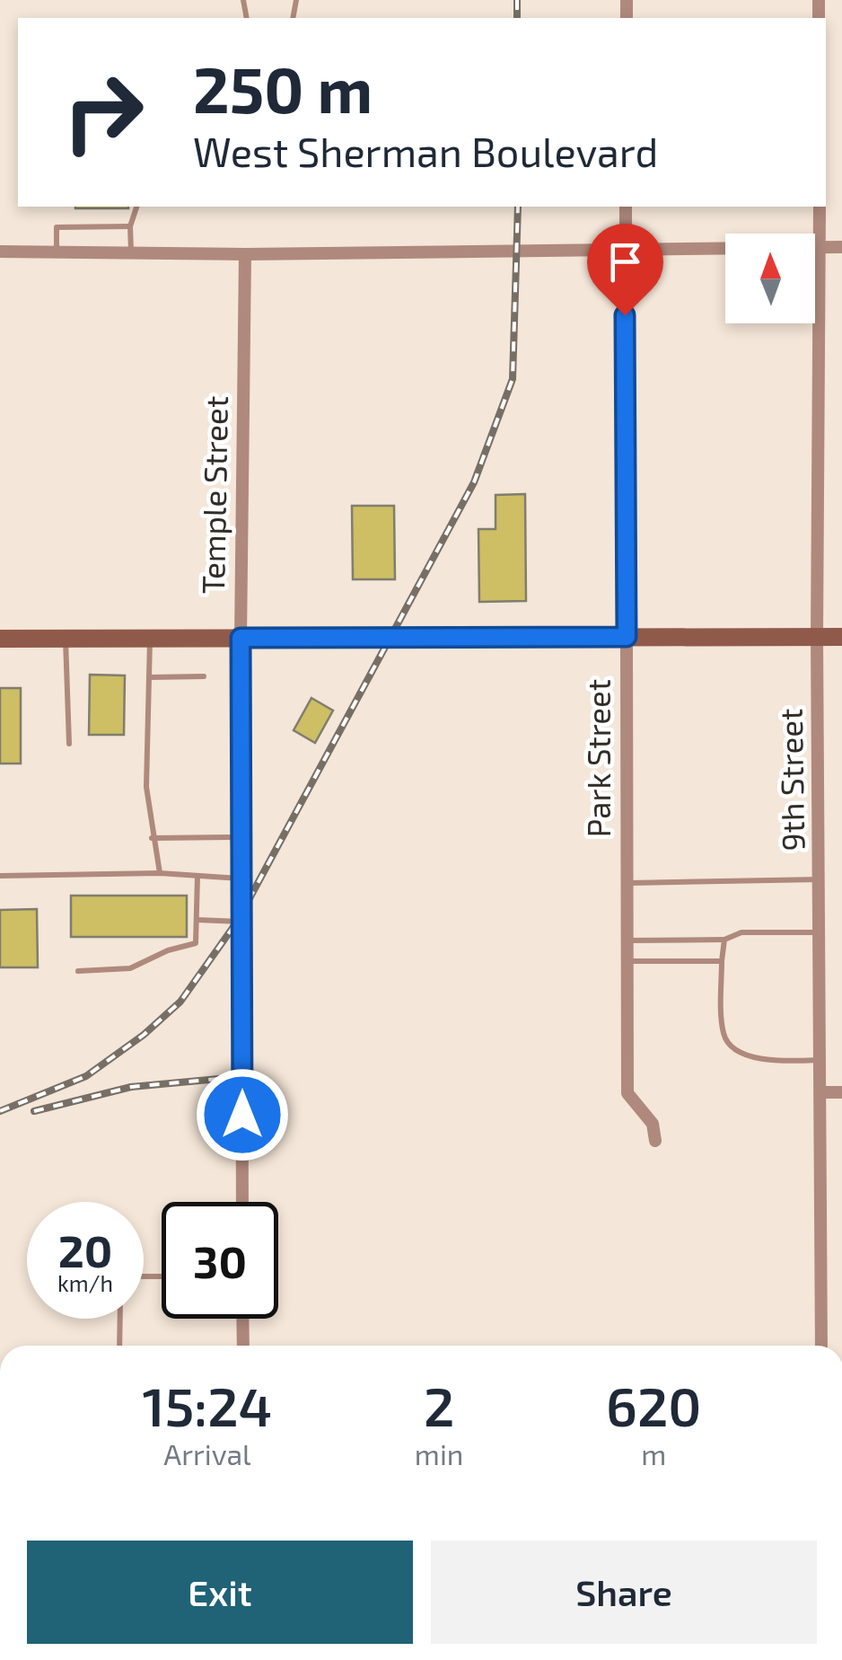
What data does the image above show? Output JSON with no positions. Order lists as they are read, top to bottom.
{
  "streets": {
    "street": ["Temple Street", "Park Street", "9th Street"]
  },
  "north": "top",
  "page": {
    "turn": ["250 m", "West Sherman Boulevard"],
    "speed": "20 km/h",
    "limit": "30",
    "eta": [
      "15:24",
      "Arrival",
      "2",
      "min",
      "620",
      "m"
    ],
    "buttons": ["Exit", "Share"]
  }
}
